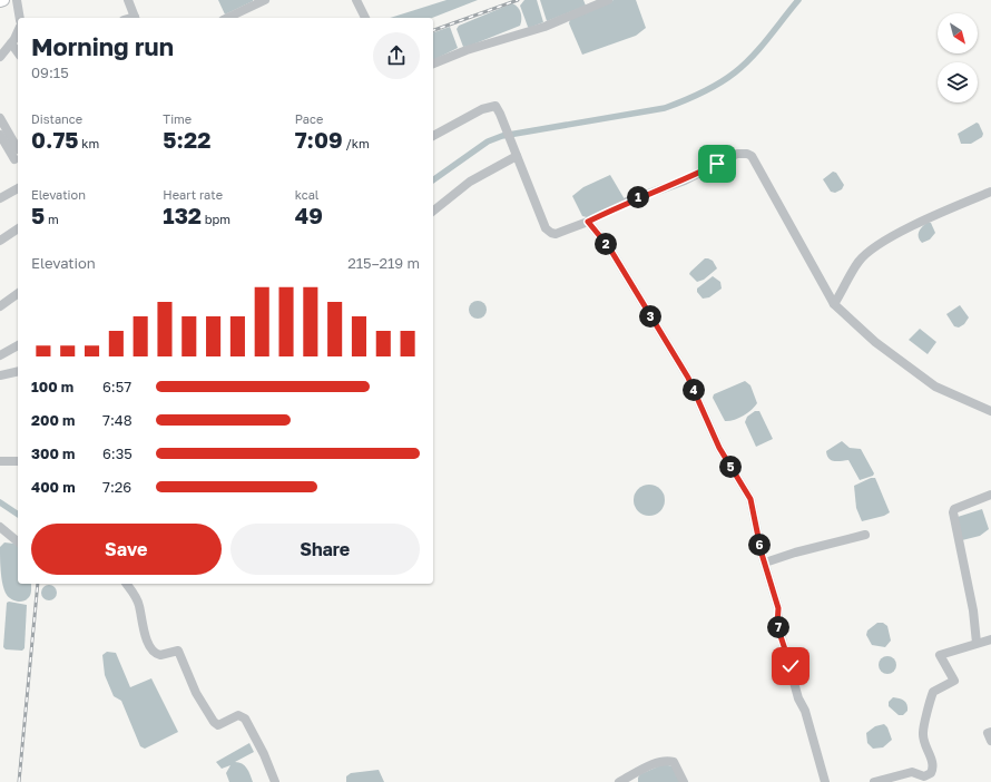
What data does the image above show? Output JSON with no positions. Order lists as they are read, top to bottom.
{
  "north": "bottom right",
  "page": {
    "heading": ["Morning run", "09:15"],
    "stats": [
      ["Distance", "0.75 km"],
      ["Time", "5:22"],
      ["Pace", "7:09 /km"],
      ["Elevation", "5 m"],
      ["Heart rate", "132 bpm"],
      ["kcal", "49"]
    ],
    "pins": [
      "1",
      "2",
      "3",
      "4",
      "5",
      "6",
      "7"
    ],
    "chart": ["Elevation", "215–219 m"],
    "list": [
      {
        "name": "100 m",
        "note": "6:57"
      },
      {
        "name": "200 m",
        "note": "7:48"
      },
      {
        "name": "300 m",
        "note": "6:35"
      },
      {
        "name": "400 m",
        "note": "7:26"
      }
    ],
    "buttons": ["Save", "Share"]
  }
}
